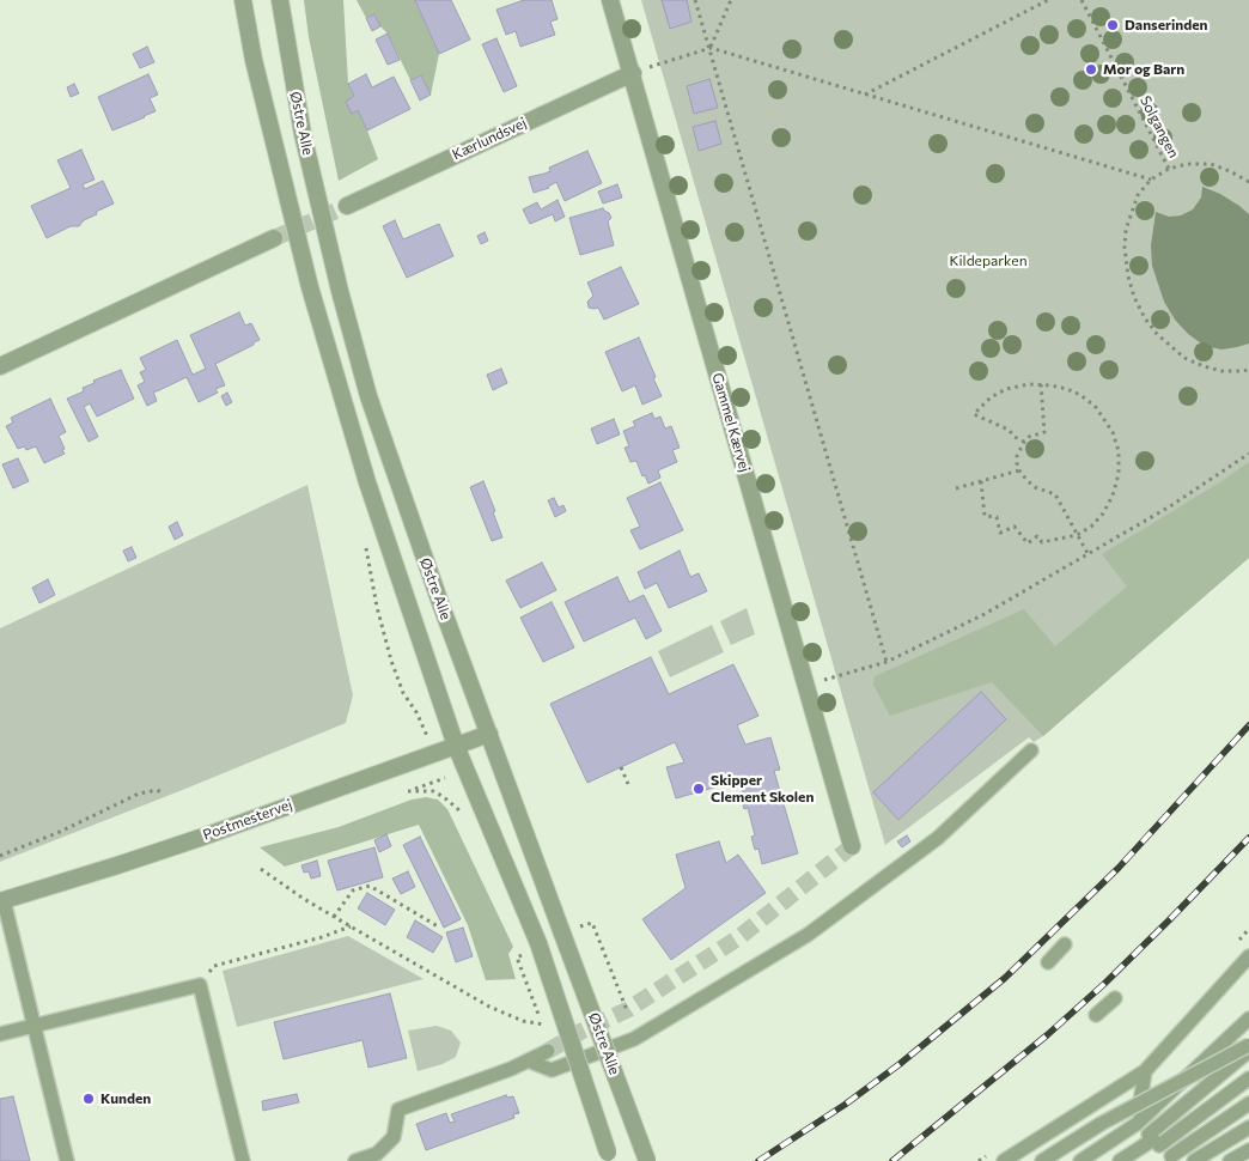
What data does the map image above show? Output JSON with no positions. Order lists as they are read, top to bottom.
{
  "streets": {
    "street": [
      "Østre Alle",
      "Kærlundsvej",
      "Gammel Kærvej",
      "Postmestervej"
    ],
    "path": ["Solgangen"]
  },
  "crossings": [
    ["Østre Alle", "Postmestervej"],
    ["Kærlundsvej", "Gammel Kærvej"]
  ],
  "parks": ["Kildeparken"],
  "places": [
    "Danserinden",
    "Mor og Barn",
    "Skipper Clement Skolen",
    "Kunden"
  ]
}
